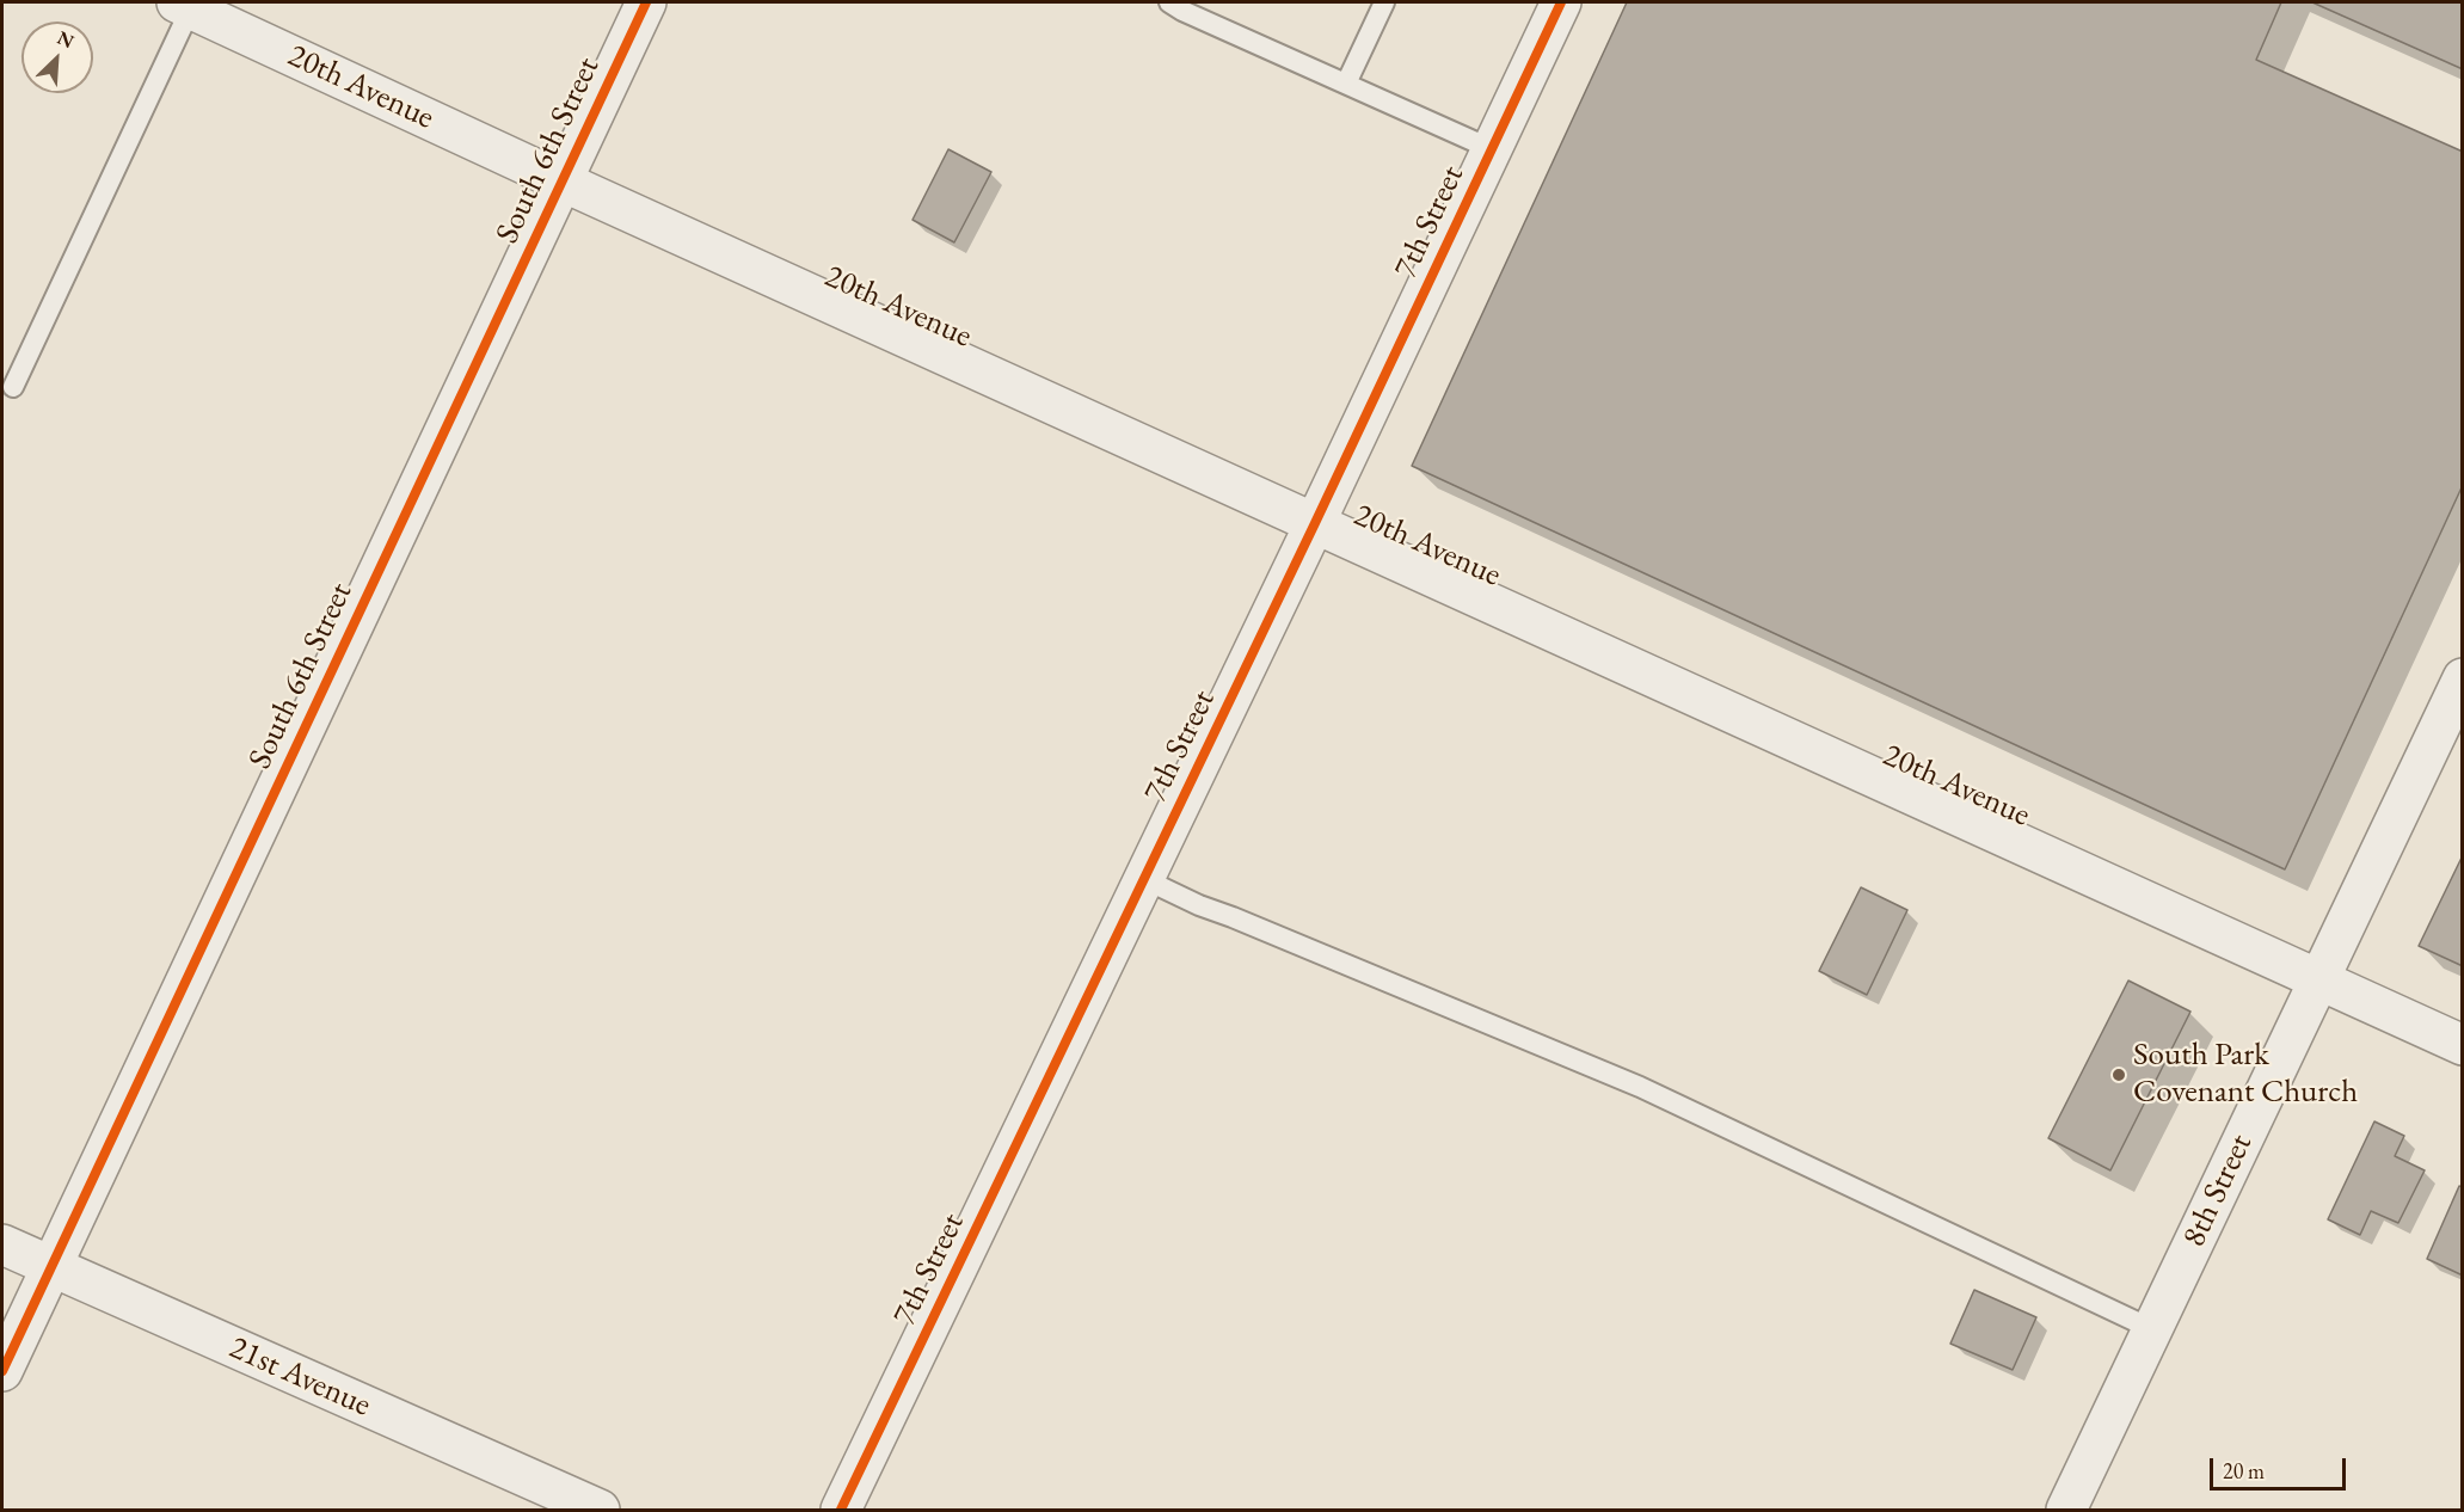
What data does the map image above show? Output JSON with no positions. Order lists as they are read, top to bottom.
{
  "streets": {
    "street": [
      "20th Avenue",
      "South 6th Street",
      "7th Street",
      "8th Street",
      "21st Avenue"
    ]
  },
  "crossings": [
    ["20th Avenue", "South 6th Street"],
    ["20th Avenue", "7th Street"],
    ["20th Avenue", "8th Street"],
    ["South 6th Street", "21st Avenue"]
  ],
  "places": ["South Park Covenant Church"],
  "scale_bar": "20 m",
  "north": "top right"
}
